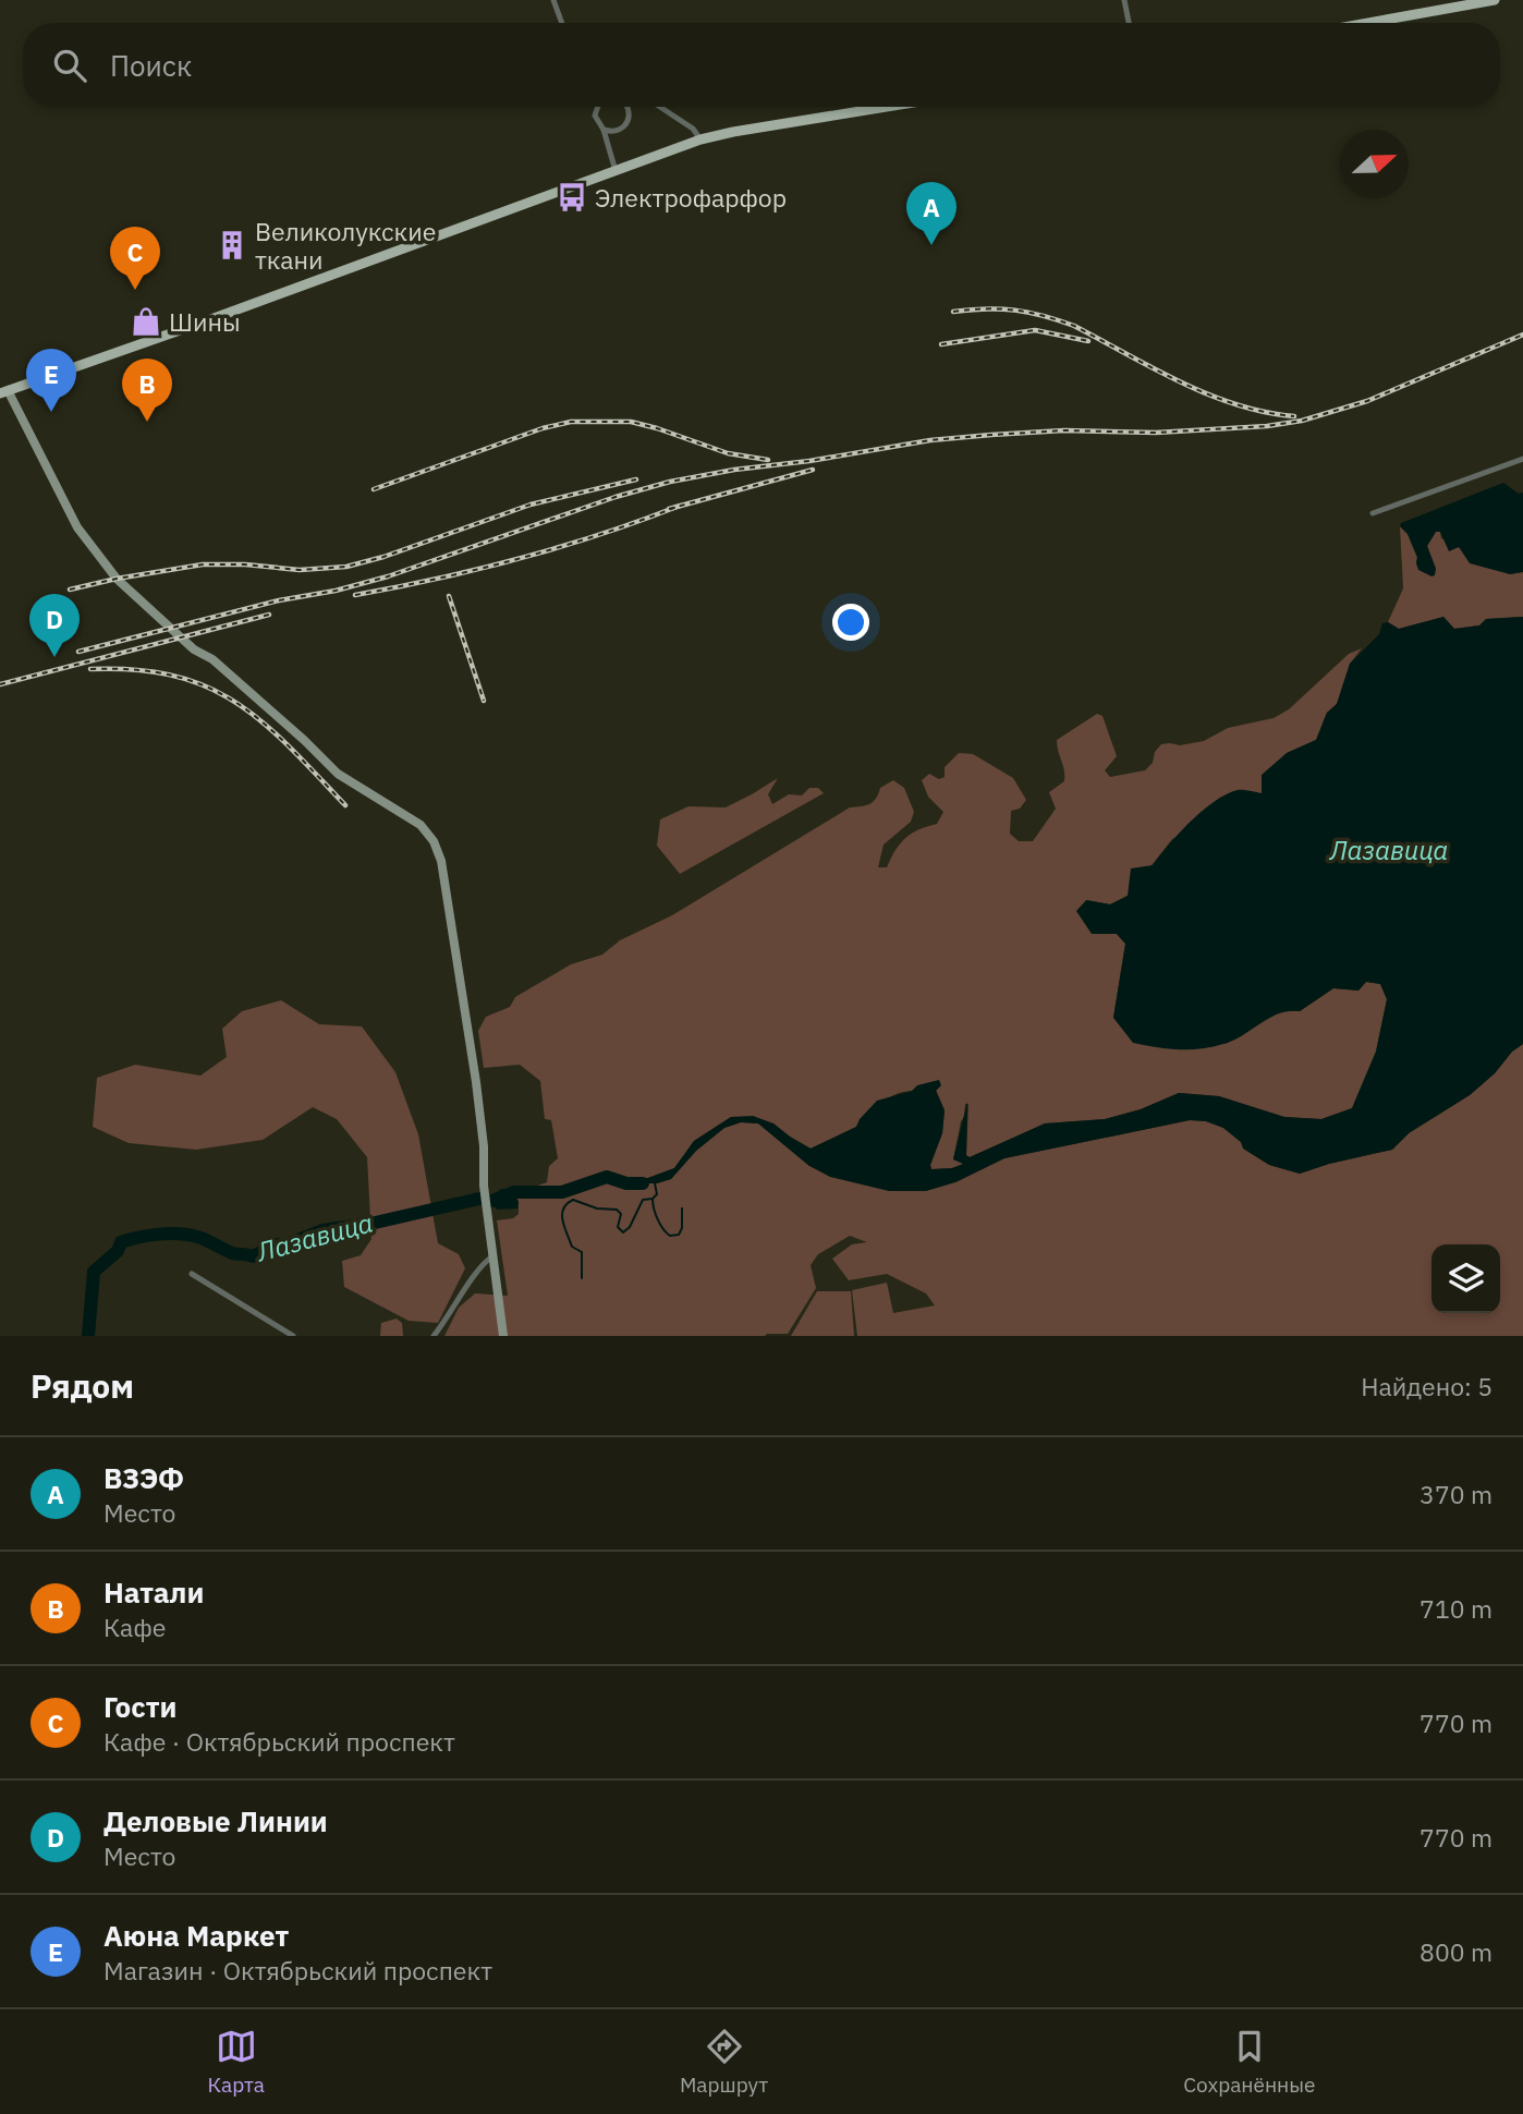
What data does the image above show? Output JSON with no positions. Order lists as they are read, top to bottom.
{
  "water": ["Лазавица"],
  "places": {
    "bus stop": ["Электрофарфор"],
    "building": ["Великолукские ткани"],
    "shop": ["Шины"]
  },
  "north": "right",
  "page": {
    "search": "Поиск",
    "pins": [
      "A",
      "C",
      "E",
      "B",
      "D"
    ],
    "heading": ["Рядом", "Найдено: 5"],
    "list": [
      {
        "mark": "A",
        "name": "ВЗЭФ",
        "note": "Место",
        "value": "370 m"
      },
      {
        "mark": "B",
        "name": "Натали",
        "note": "Кафе",
        "value": "710 m"
      },
      {
        "mark": "C",
        "name": "Гости",
        "note": "Кафе · Октябрьский проспект",
        "value": "770 m"
      },
      {
        "mark": "D",
        "name": "Деловые Линии",
        "note": "Место",
        "value": "770 m"
      },
      {
        "mark": "E",
        "name": "Аюна Маркет",
        "note": "Магазин · Октябрьский проспект",
        "value": "800 m"
      }
    ],
    "nav": ["Карта", "Маршрут", "Сохранённые"]
  }
}
